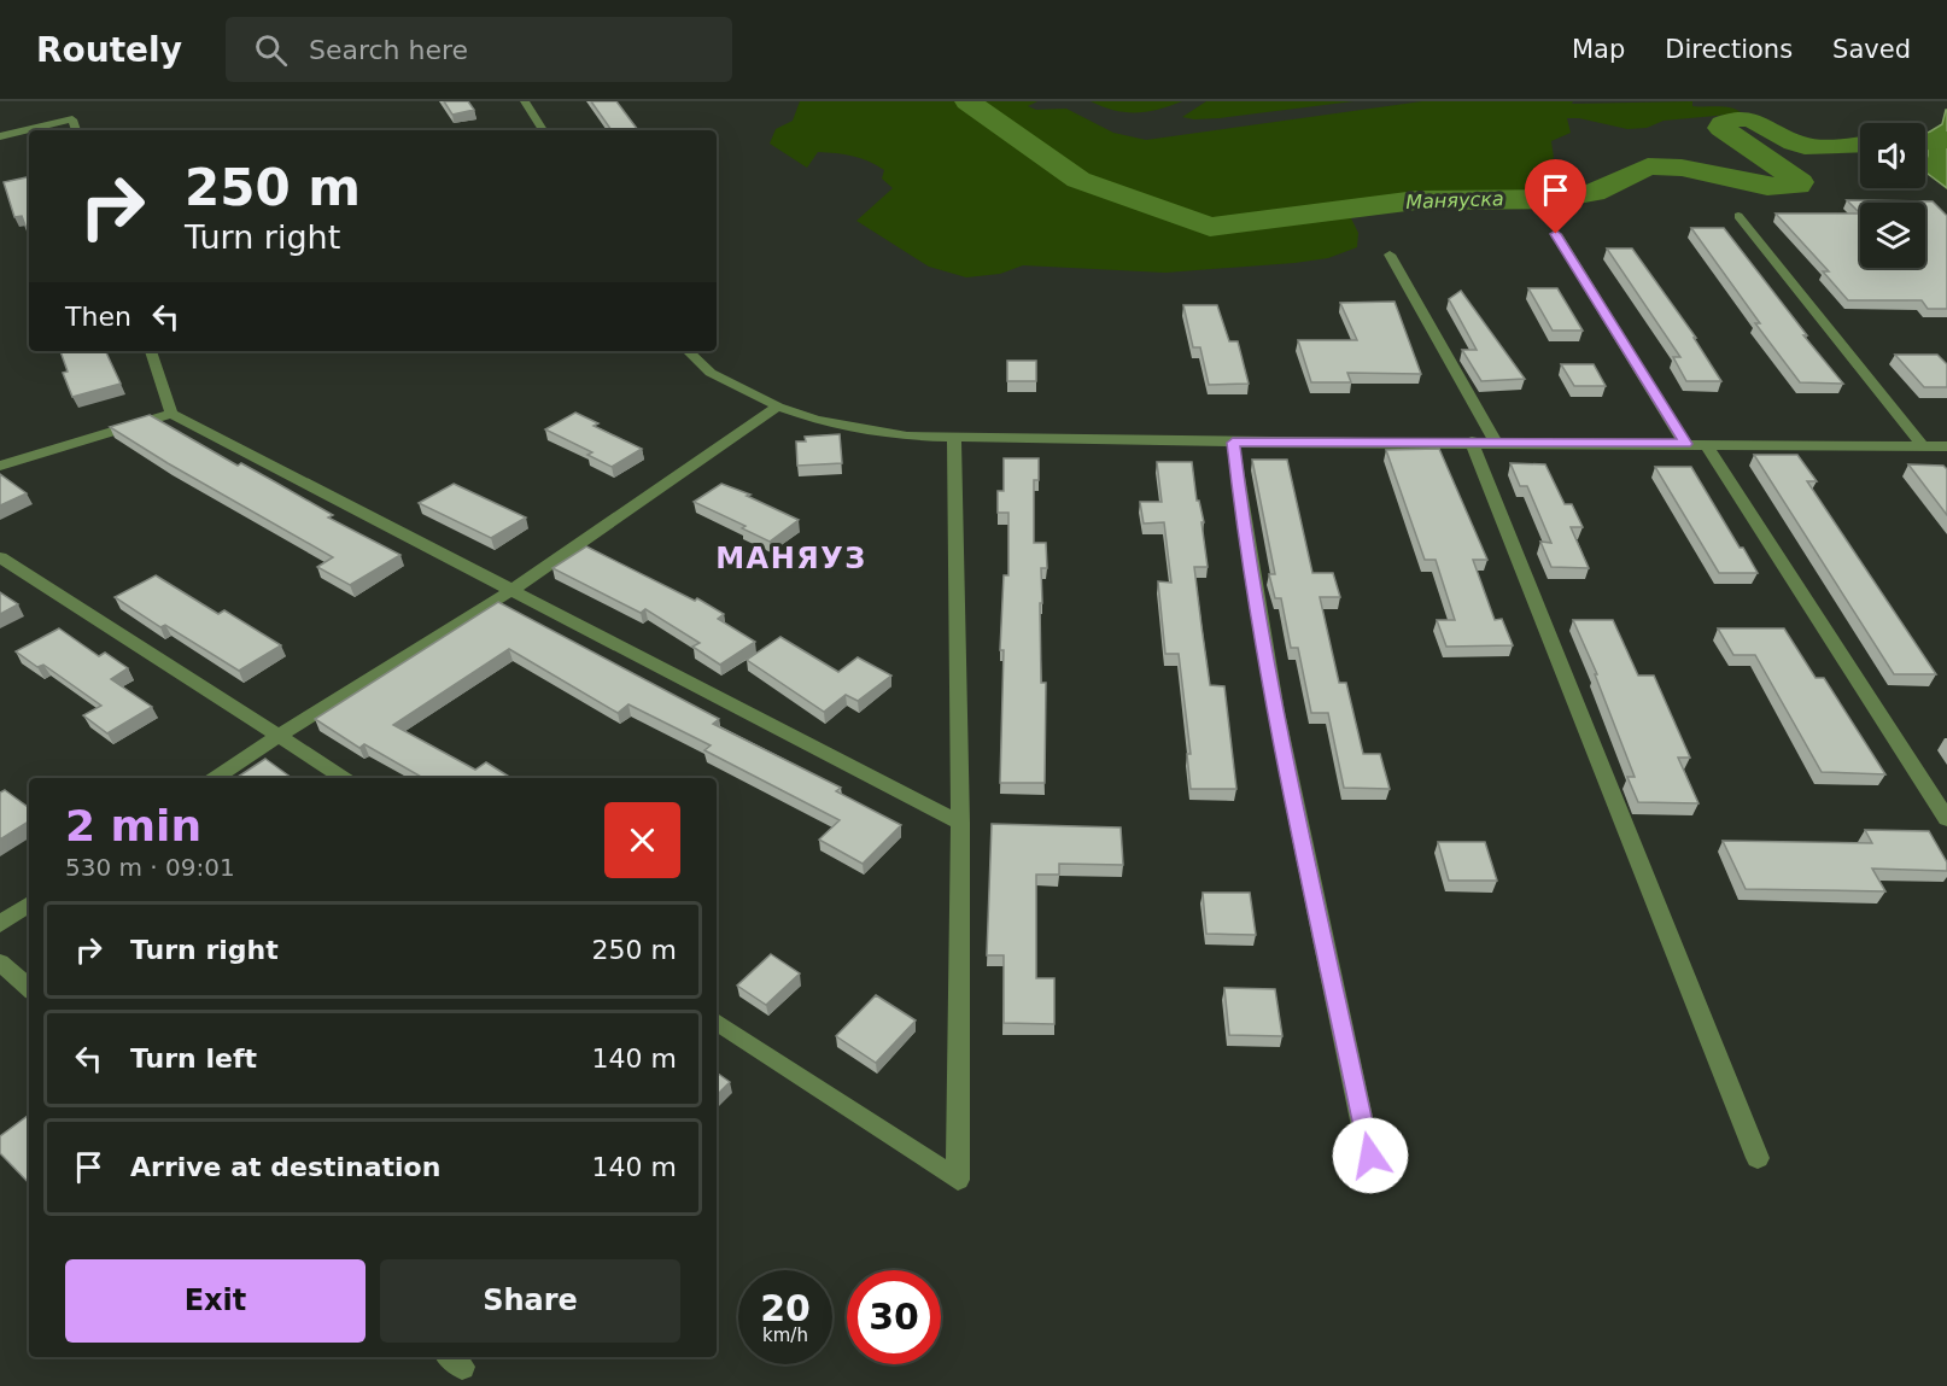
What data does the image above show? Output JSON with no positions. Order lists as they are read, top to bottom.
{
  "districts": ["МАНЯУЗ"],
  "water": ["Маняуска"],
  "page": {
    "header": "Routely",
    "search": "Search here",
    "nav": ["Map", "Directions", "Saved"],
    "turn": ["250 m", "Turn right"],
    "then": "Then",
    "heading": ["2 min", "530 m · 09:01"],
    "list": [
      {
        "name": "Turn right",
        "value": "250 m"
      },
      {
        "name": "Turn left",
        "value": "140 m"
      },
      {
        "name": "Arrive at destination",
        "value": "140 m"
      }
    ],
    "buttons": ["Exit", "Share"],
    "speed": "20 km/h",
    "limit": "30"
  }
}
